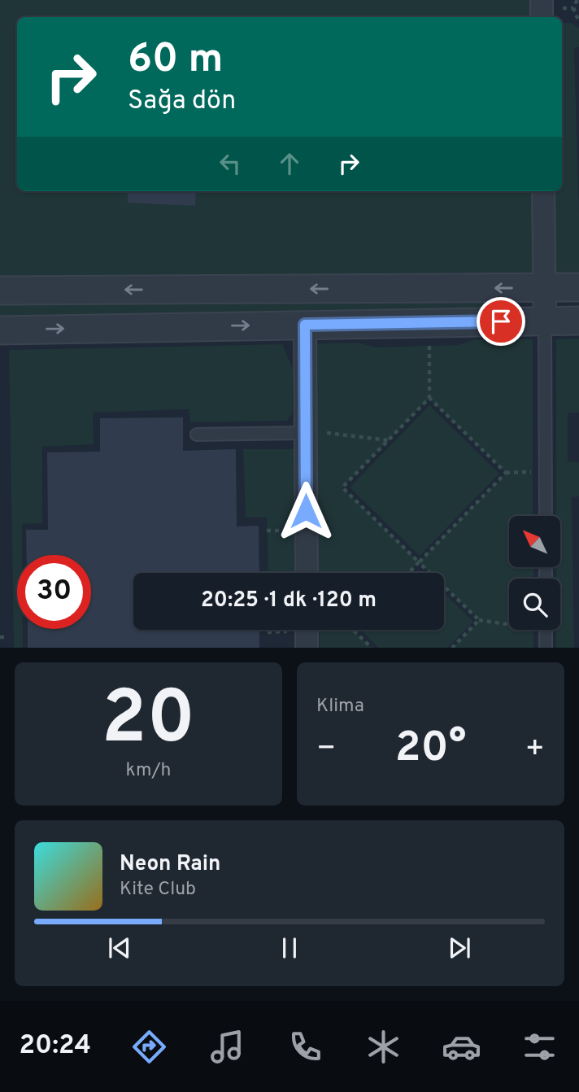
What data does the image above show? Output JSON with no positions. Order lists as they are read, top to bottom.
{
  "north": "top left",
  "page": {
    "turn": ["60 m", "Sağa dön"],
    "limit": "30",
    "trip": "20:25 · 1 dk · 120 m",
    "tile": [
      ["20", "km/h"],
      "Klima"
    ],
    "heat": ["−", "20°", "+"],
    "song": ["Neon Rain", "Kite Club"],
    "tabs": "20:24"
  }
}
